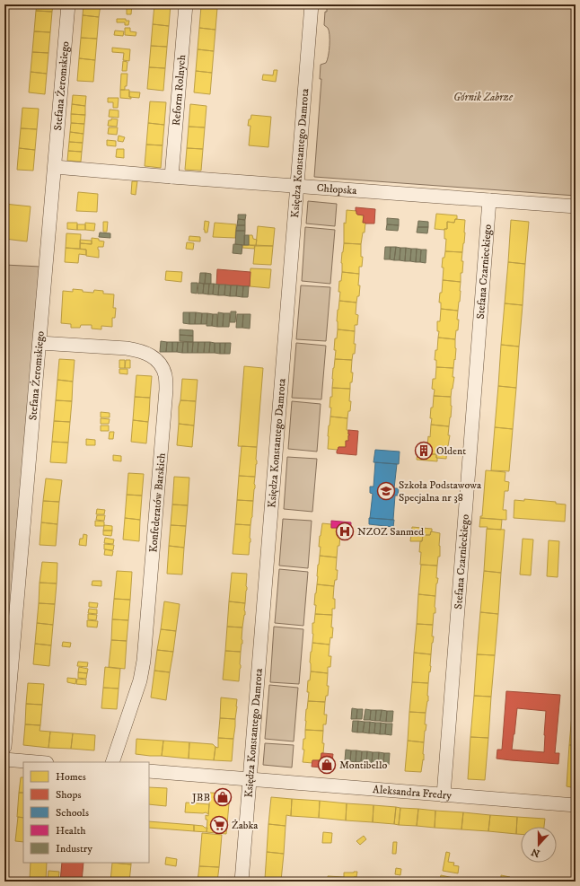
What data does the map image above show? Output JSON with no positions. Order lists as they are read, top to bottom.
{
  "streets": {
    "street": [
      "Stefana Żeromskiego",
      "Reform Rolnych",
      "Księdza Konstantego Damrota",
      "Chłopska",
      "Stefana Czarnieckiego",
      "Konfederatów Barskich",
      "Aleksandra Fredry"
    ]
  },
  "crossings": [
    ["Stefana Żeromskiego", "Chłopska"],
    ["Stefana Żeromskiego", "Konfederatów Barskich"],
    ["Reform Rolnych", "Chłopska"],
    ["Księdza Konstantego Damrota", "Chłopska"],
    ["Księdza Konstantego Damrota", "Aleksandra Fredry"],
    ["Chłopska", "Stefana Czarnieckiego"],
    ["Stefana Czarnieckiego", "Aleksandra Fredry"]
  ],
  "parks": ["Górnik Zabrze"],
  "places": {
    "building": ["Oldent"],
    "school or university": ["Szkoła Podstawowa Specjalna nr 38"],
    "hospital": ["NZOZ Sanmed"],
    "shop": ["Montibello", "JBB"],
    "supermarket": ["Żabka"]
  },
  "legend": [
    "Homes",
    "Shops",
    "Schools",
    "Health",
    "Industry"
  ],
  "north": "bottom"
}
